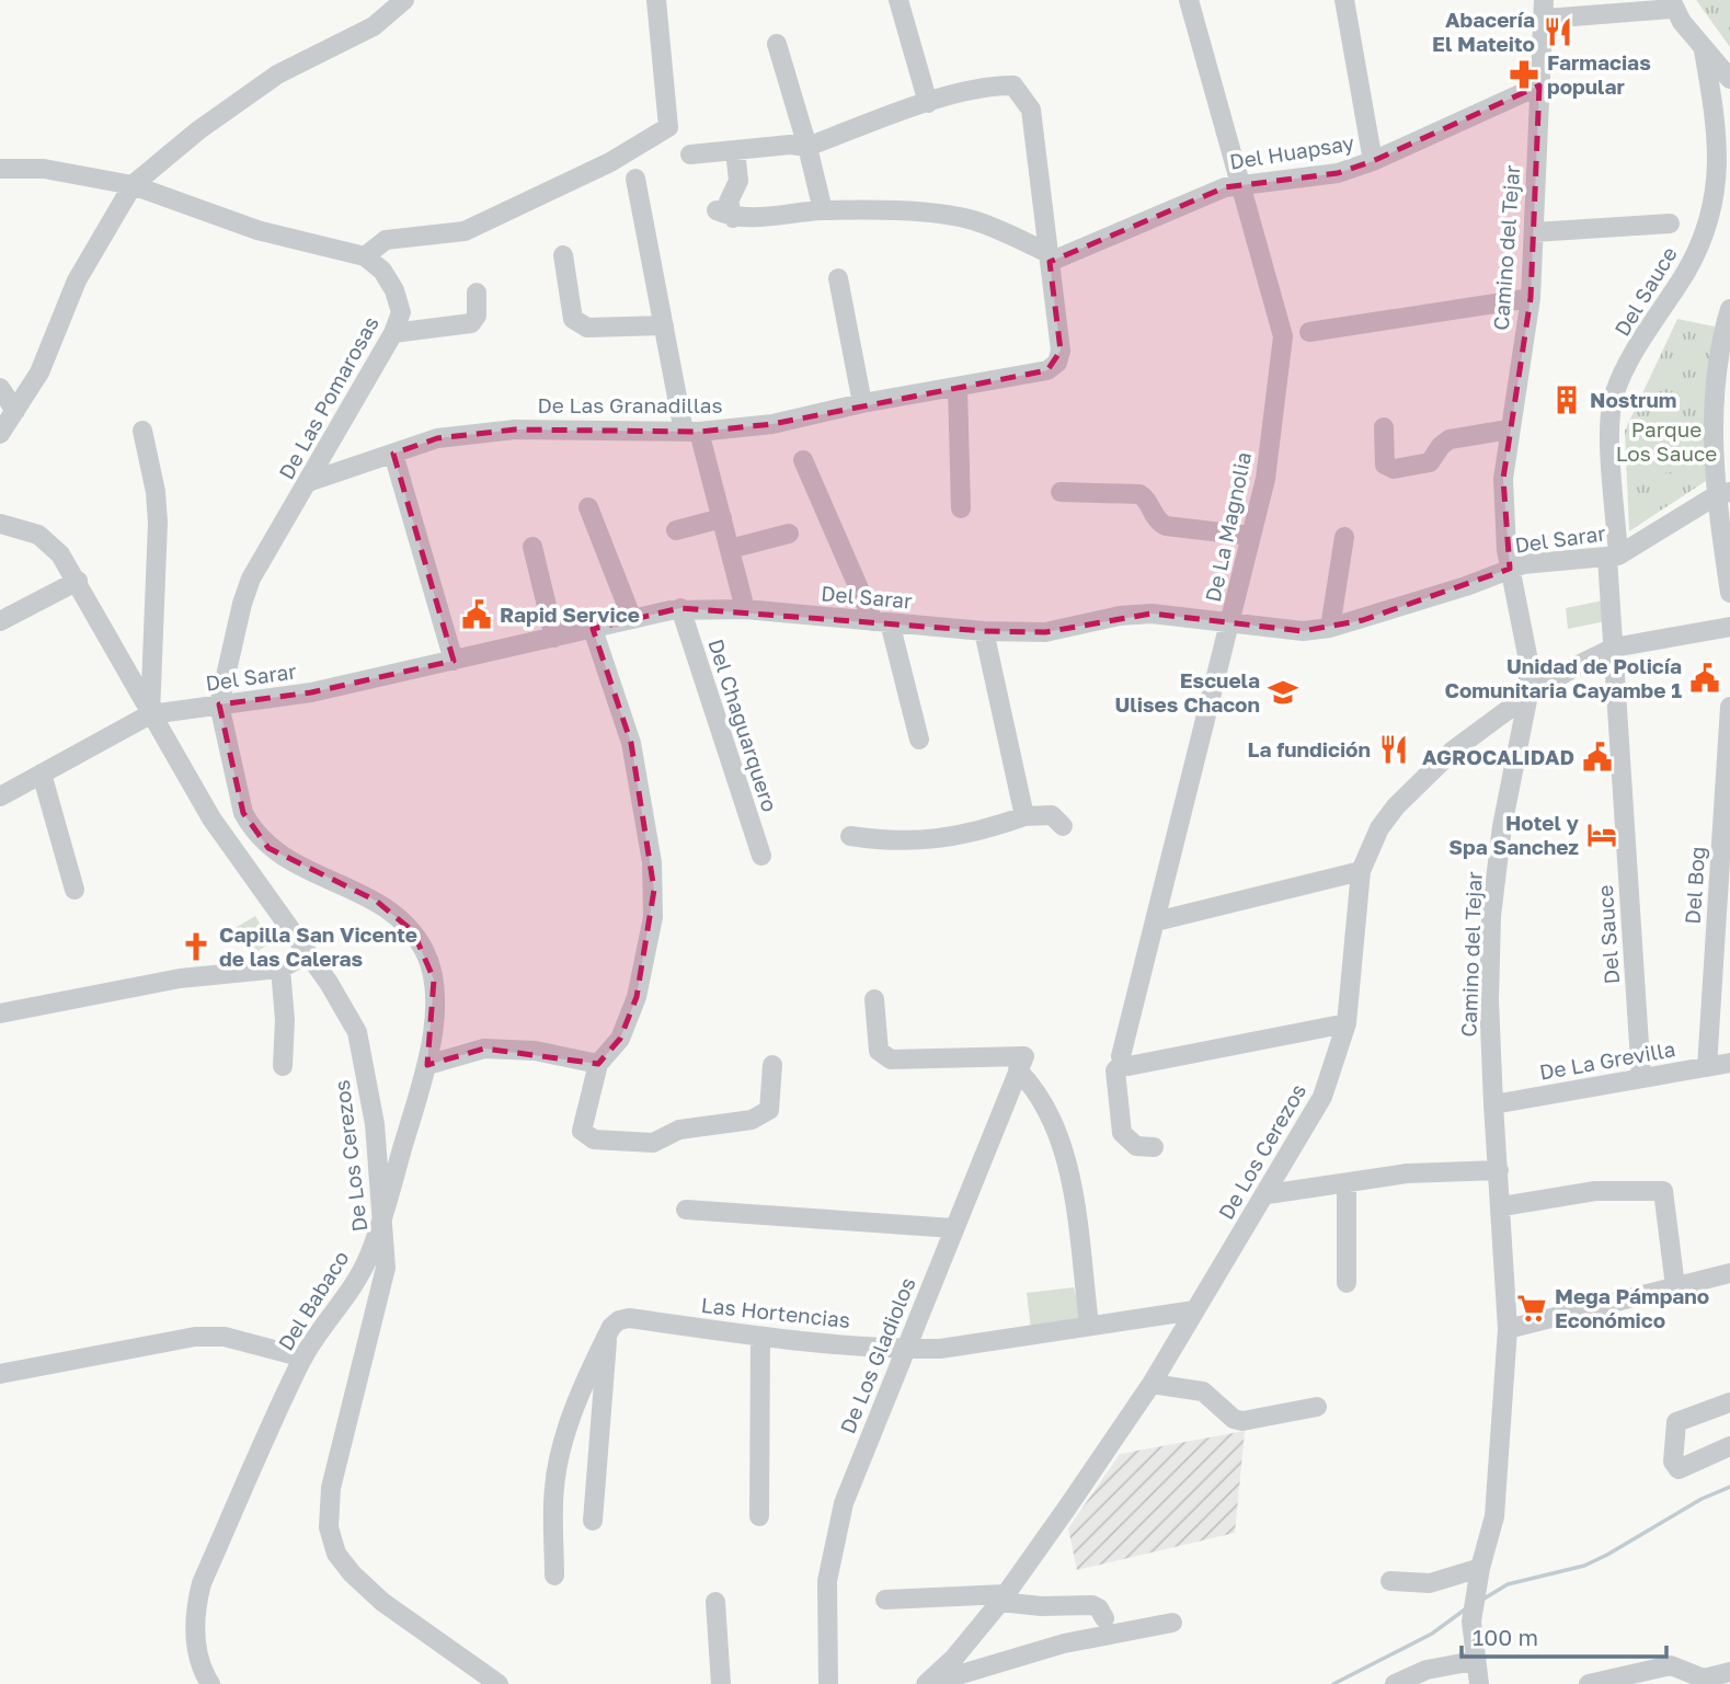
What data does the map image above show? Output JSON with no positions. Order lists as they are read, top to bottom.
{
  "streets": {
    "street": [
      "Del Huapsay",
      "Camino del Tejar",
      "Del Sauce",
      "De Las Pomarosas",
      "De Las Granadillas",
      "De La Magnolia",
      "Del Sarar",
      "Del Chaguarquero",
      "Del Bog",
      "De La Grevilla",
      "De Los Cerezos",
      "Del Babaco",
      "Las Hortencias",
      "De Los Gladiolos"
    ]
  },
  "crossings": [
    ["Del Huapsay", "Camino del Tejar"],
    ["Del Huapsay", "De Las Granadillas"],
    ["Del Huapsay", "De La Magnolia"],
    ["Camino del Tejar", "Del Sarar"],
    ["Camino del Tejar", "De La Grevilla"],
    ["Camino del Tejar", "De Los Cerezos"],
    ["Del Sauce", "Del Sarar"],
    ["Del Sauce", "De La Grevilla"],
    ["Del Sauce", "De Los Cerezos"],
    ["De Las Pomarosas", "De Las Granadillas"],
    ["De Las Pomarosas", "Del Sarar"],
    ["De Las Pomarosas", "Del Babaco"],
    ["De La Magnolia", "Del Sarar"],
    ["Del Sarar", "Del Chaguarquero"],
    ["Del Sarar", "De Los Cerezos"],
    ["Del Sarar", "Del Babaco"],
    ["Del Bog", "De La Grevilla"],
    ["De Los Cerezos", "Del Babaco"],
    ["De Los Cerezos", "Las Hortencias"],
    ["Las Hortencias", "De Los Gladiolos"]
  ],
  "parks": ["Parque Los Sauce"],
  "places": {
    "restaurant": ["Abacería El Mateito", "La fundición"],
    "pharmacy": ["Farmacias popular"],
    "building": ["Nostrum"],
    "public building": ["Rapid Service", "Unidad de Policía Comunitaria Cayambe 1", "AGROCALIDAD"],
    "school or university": ["Escuela Ulises Chacon"],
    "hotel": ["Hotel y Spa Sanchez"],
    "church": ["Capilla San Vicente de las Caleras"],
    "supermarket": ["Mega Pámpano Económico"]
  },
  "scale_bar": "100 m"
}
